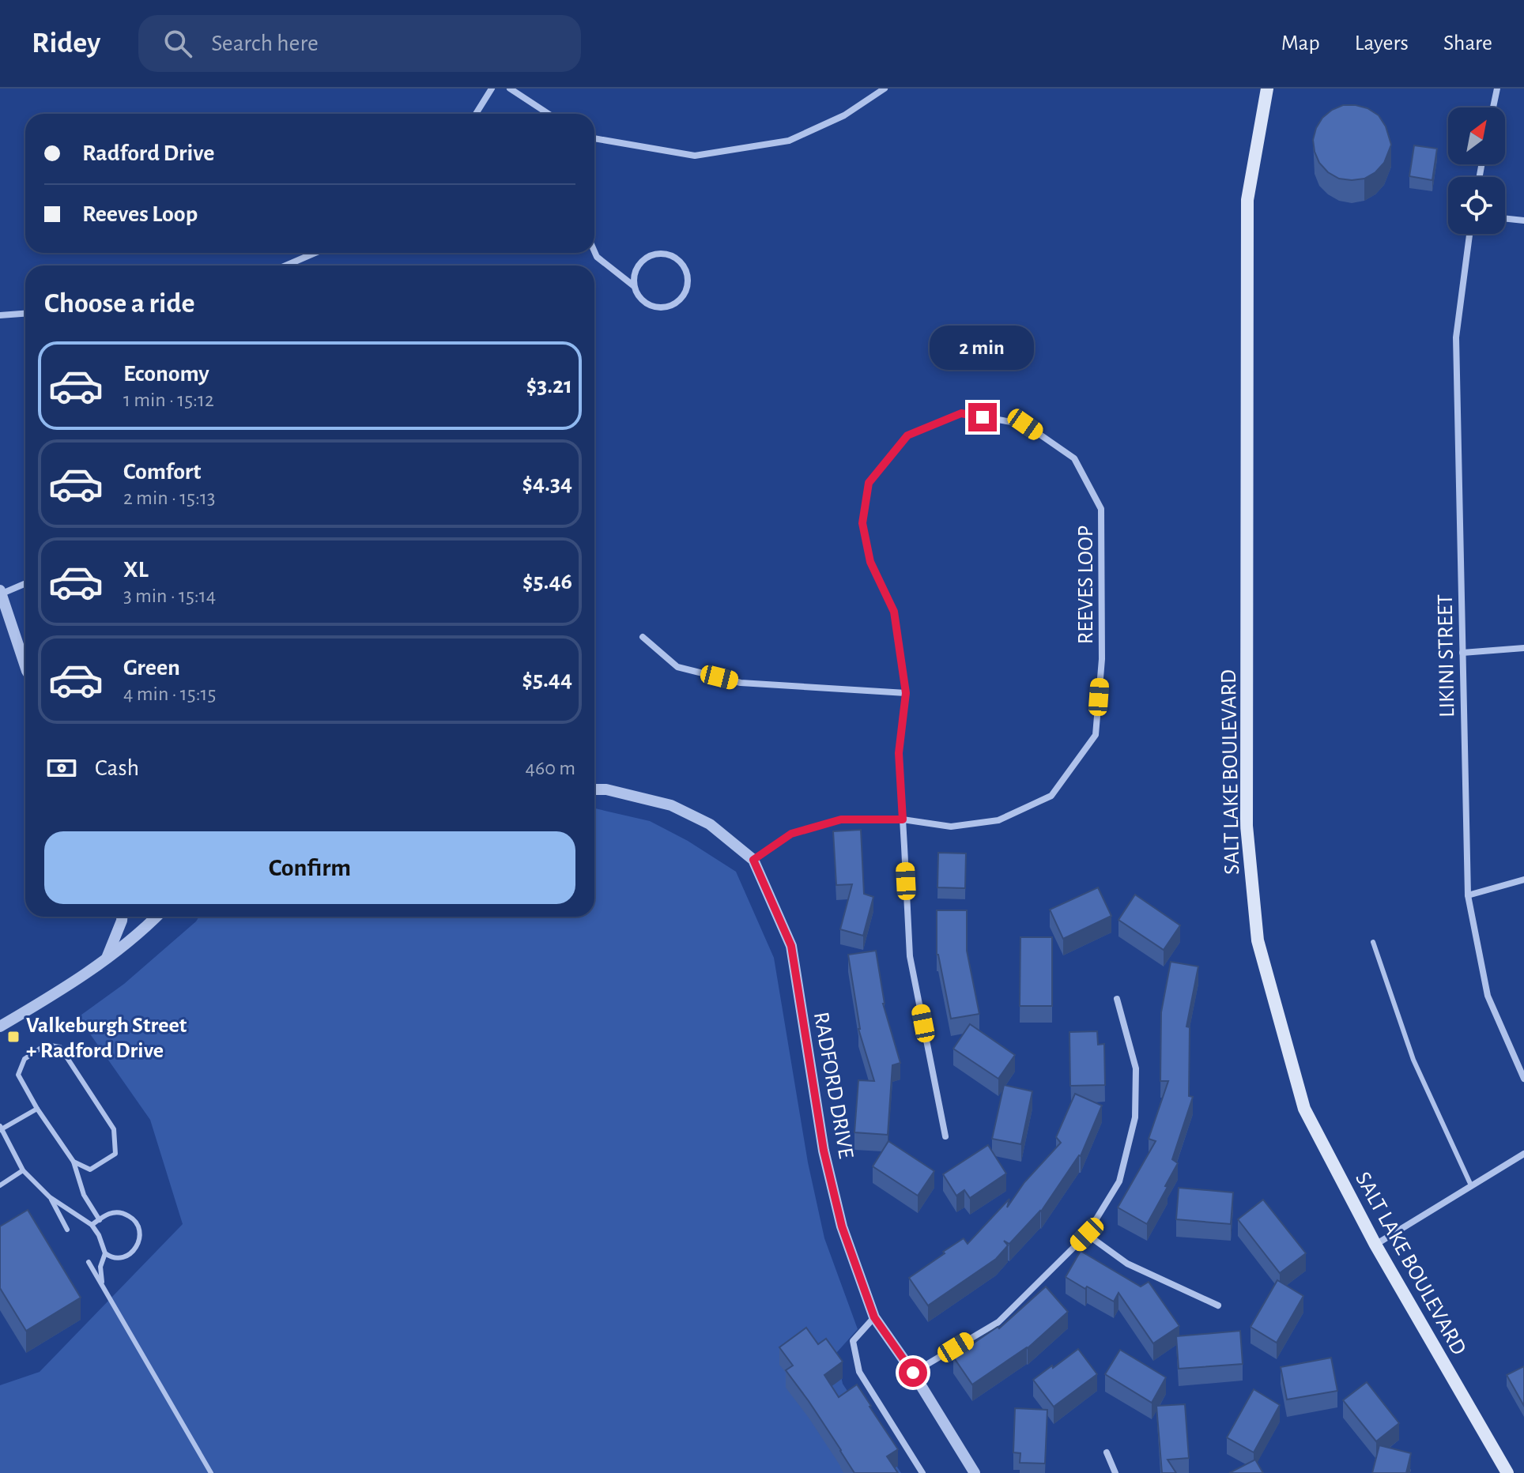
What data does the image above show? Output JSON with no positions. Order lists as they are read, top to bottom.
{
  "streets": {
    "main road": ["SALT LAKE BOULEVARD"],
    "street": ["REEVES LOOP", "LIKINI STREET", "RADFORD DRIVE"]
  },
  "crossings": [
    ["REEVES LOOP", "RADFORD DRIVE"]
  ],
  "places": {
    "transit": ["Valkeburgh Street + Radford Drive"]
  },
  "north": "top right",
  "page": {
    "header": "Ridey",
    "search": "Search here",
    "nav": ["Map", "Layers", "Share"],
    "banner": ["Radford Drive", "Reeves Loop"],
    "heading": "Choose a ride",
    "bubble": "2 min",
    "list": [
      {
        "name": "Economy",
        "note": "1 min · 15:12",
        "value": "$3.21"
      },
      {
        "name": "Comfort",
        "note": "2 min · 15:13",
        "value": "$4.34"
      },
      {
        "name": "XL",
        "note": "3 min · 15:14",
        "value": "$5.46"
      },
      {
        "name": "Green",
        "note": "4 min · 15:15",
        "value": "$5.44"
      }
    ],
    "pay": ["Cash", "460 m"],
    "buttons": "Confirm"
  }
}
